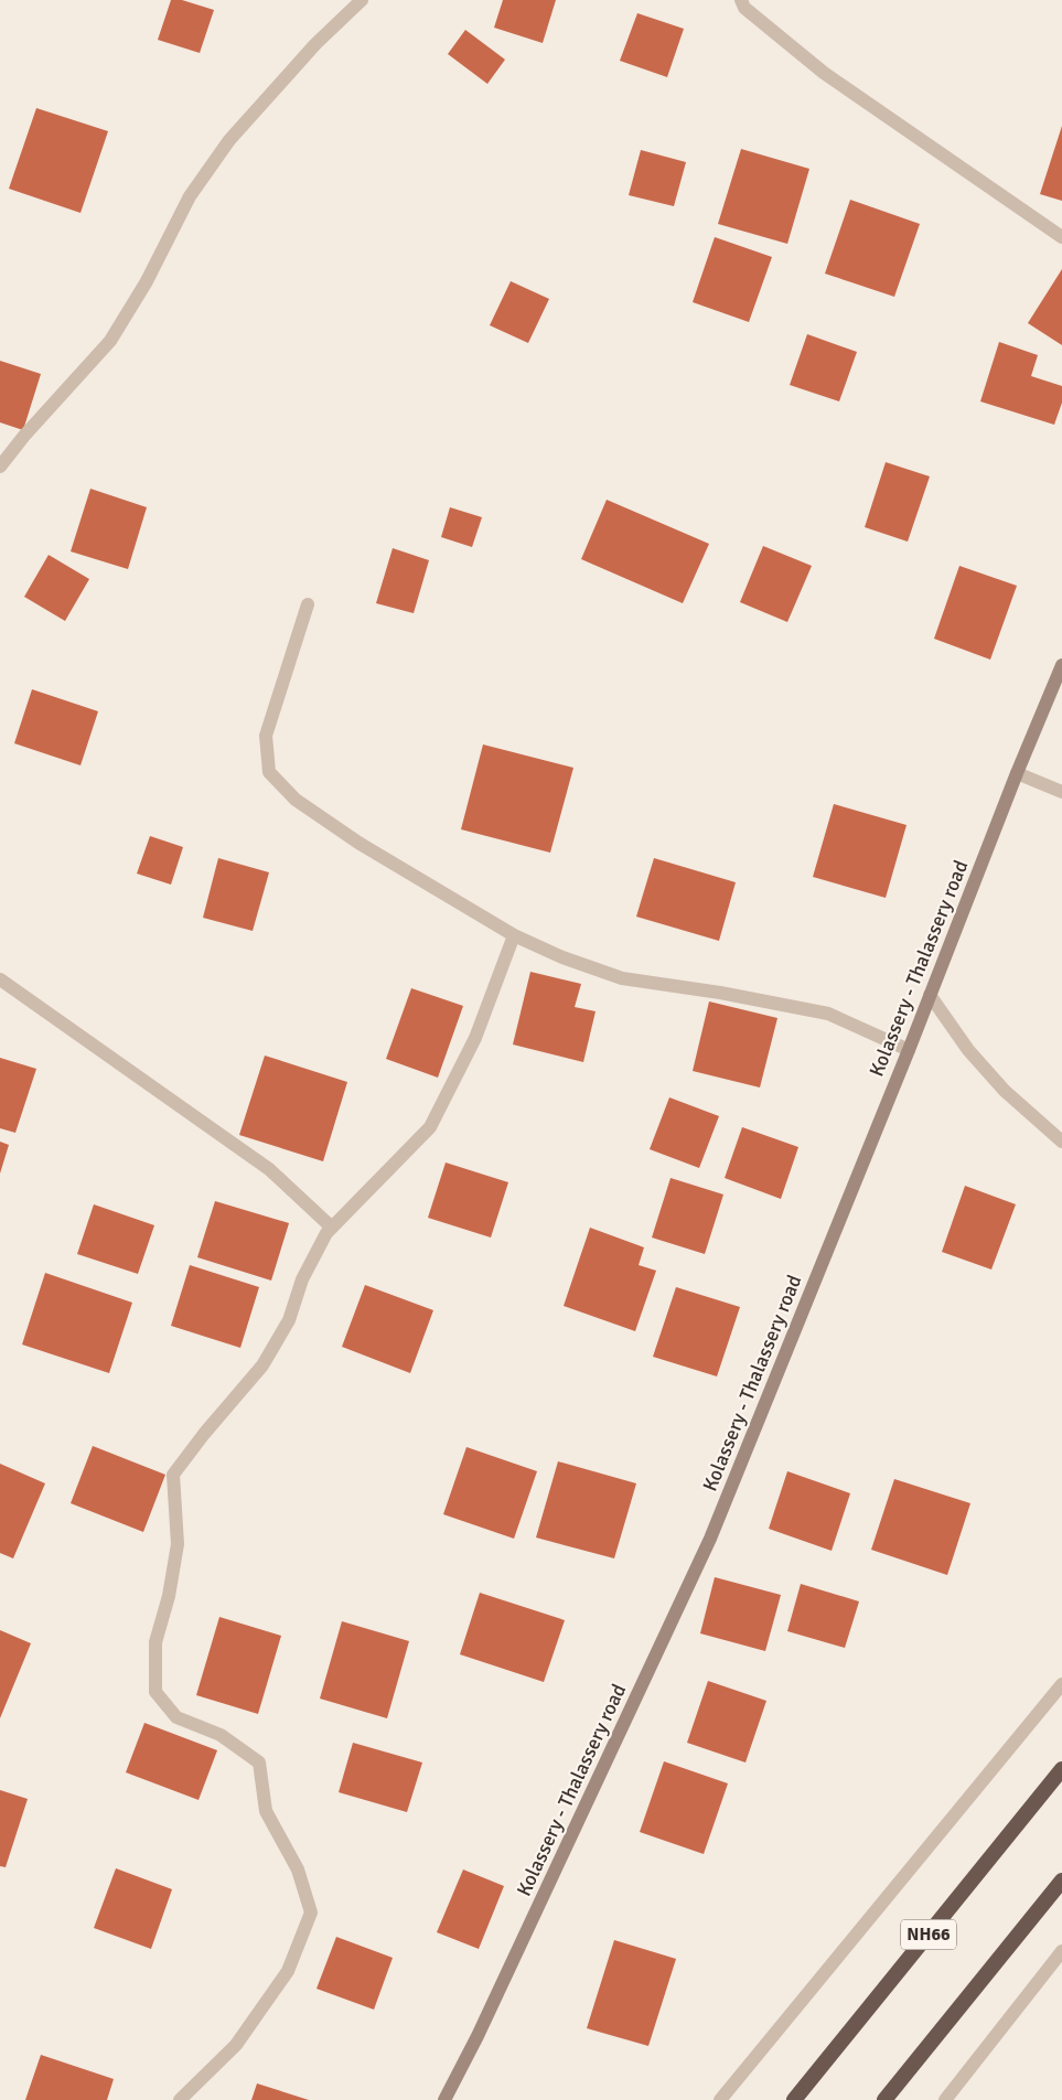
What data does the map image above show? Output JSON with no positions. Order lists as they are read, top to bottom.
{
  "streets": {
    "highway": ["NH66"],
    "main road": ["Kolassery - Thalassery road"]
  }
}
